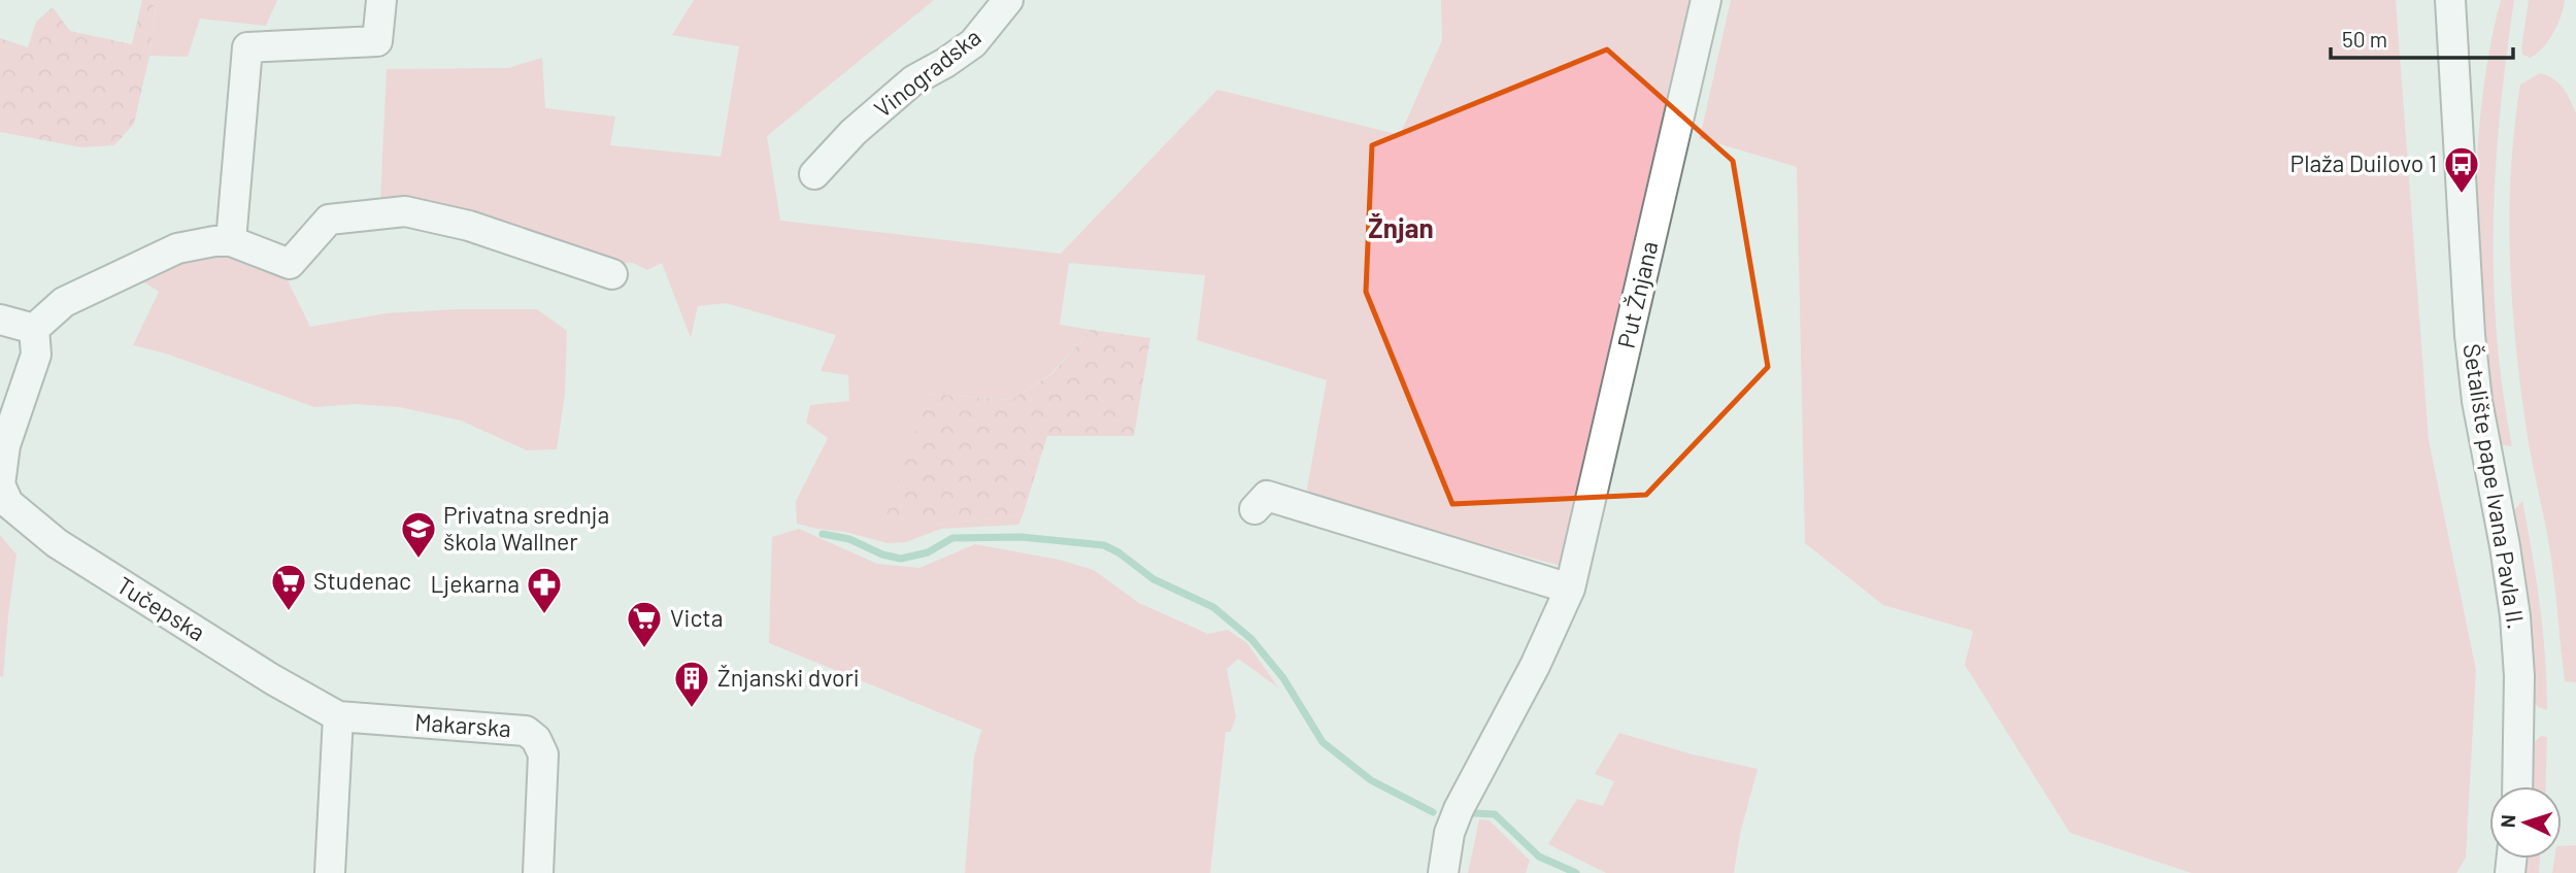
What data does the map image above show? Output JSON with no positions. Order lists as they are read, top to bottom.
{
  "streets": {
    "street": [
      "Vinogradska",
      "Put Žnjana",
      "Šetalište pape Ivana Pavla II.",
      "Tučepska",
      "Makarska"
    ]
  },
  "crossings": [
    ["Tučepska", "Makarska"]
  ],
  "districts": ["Žnjan"],
  "places": {
    "bus stop": ["Plaža Duilovo 1"],
    "school or university": ["Privatna srednja škola Wallner"],
    "supermarket": ["Studenac", "Victa"],
    "pharmacy": ["Ljekarna"],
    "building": ["Žnjanski dvori"]
  },
  "scale_bar": "50 m",
  "north": "left"
}
